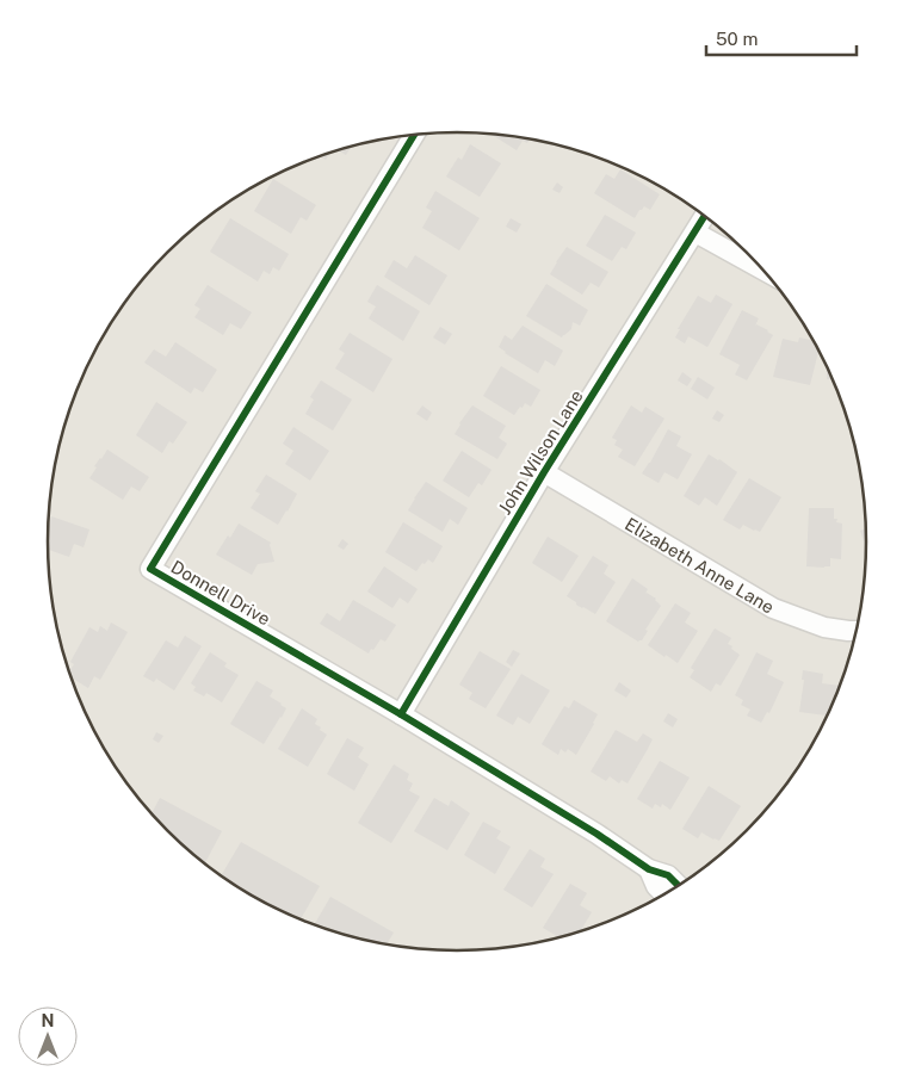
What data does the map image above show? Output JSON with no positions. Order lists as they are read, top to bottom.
{
  "streets": {
    "street": ["John Wilson Lane", "Elizabeth Anne Lane", "Donnell Drive"]
  },
  "crossings": [
    ["John Wilson Lane", "Elizabeth Anne Lane"],
    ["John Wilson Lane", "Donnell Drive"]
  ],
  "scale_bar": "50 m",
  "north": "top"
}
